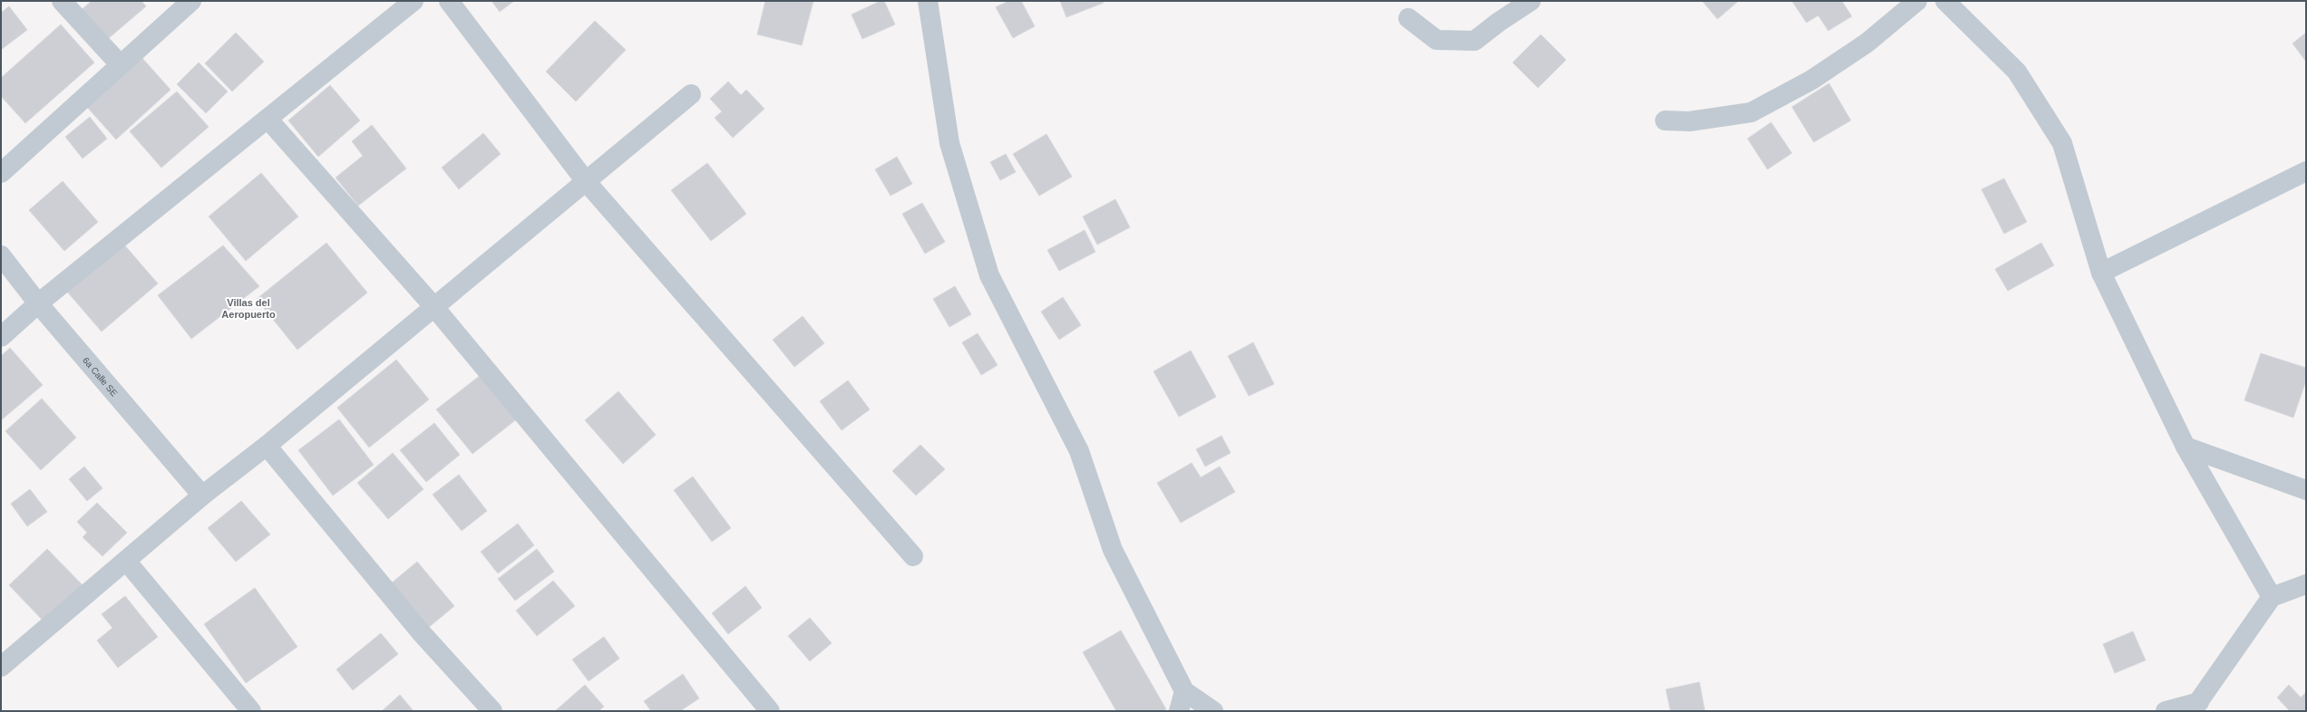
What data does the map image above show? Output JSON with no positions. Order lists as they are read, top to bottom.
{
  "streets": {
    "street": ["6a Calle SE"]
  },
  "districts": ["Villas del Aeropuerto"]
}
